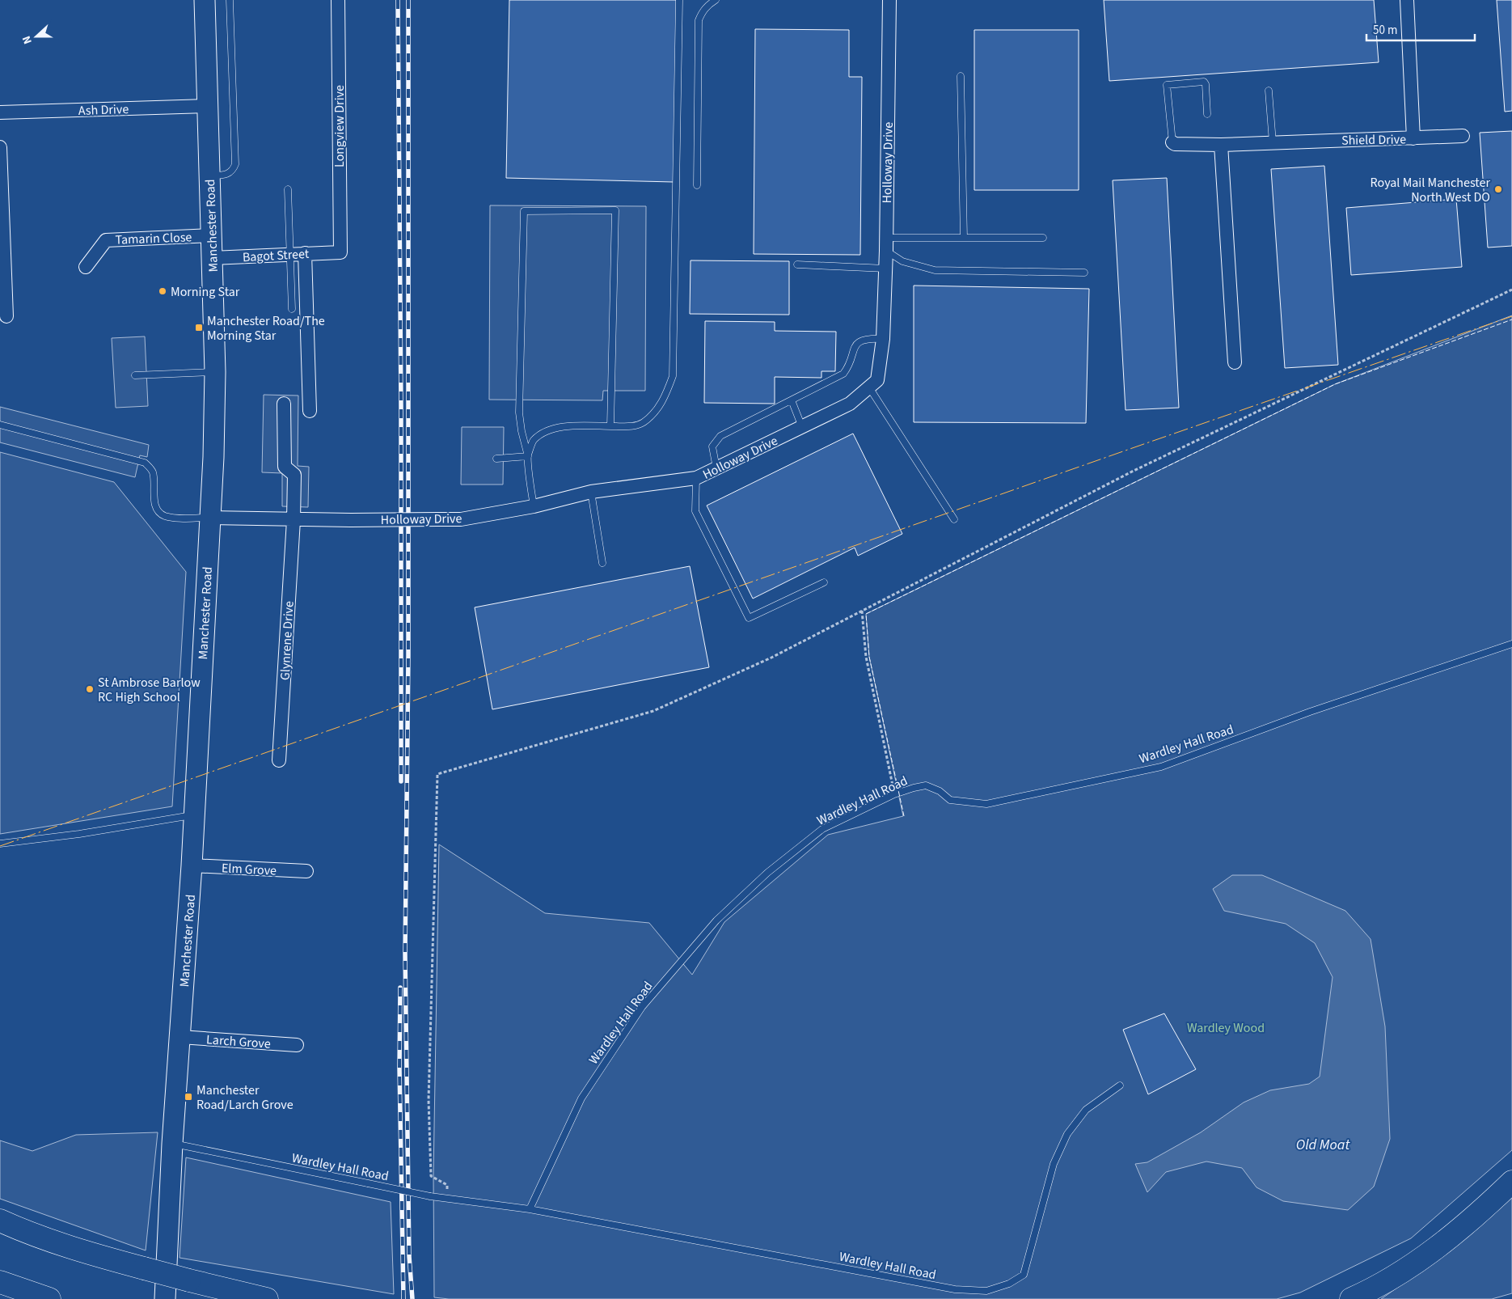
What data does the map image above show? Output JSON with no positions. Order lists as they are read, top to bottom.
{
  "streets": {
    "main road": ["Manchester Road"],
    "street": [
      "Ash Drive",
      "Longview Drive",
      "Shield Drive",
      "Holloway Drive",
      "Tamarin Close",
      "Bagot Street",
      "Glynrene Drive",
      "Elm Grove",
      "Larch Grove"
    ],
    "lane": ["Wardley Hall Road"]
  },
  "crossings": [
    ["Ash Drive", "Manchester Road"],
    ["Longview Drive", "Bagot Street"],
    ["Holloway Drive", "Manchester Road"],
    ["Holloway Drive", "Glynrene Drive"],
    ["Manchester Road", "Tamarin Close"],
    ["Manchester Road", "Bagot Street"],
    ["Manchester Road", "Wardley Hall Road"],
    ["Manchester Road", "Elm Grove"],
    ["Manchester Road", "Larch Grove"]
  ],
  "water": ["Old Moat"],
  "parks": ["Wardley Wood"],
  "places": {
    "other": ["Royal Mail Manchester North West DO", "Morning Star", "St Ambrose Barlow RC High School"],
    "transit": ["Manchester Road/The Morning Star", "Manchester Road/Larch Grove"]
  },
  "scale_bar": "50 m",
  "north": "left"
}
